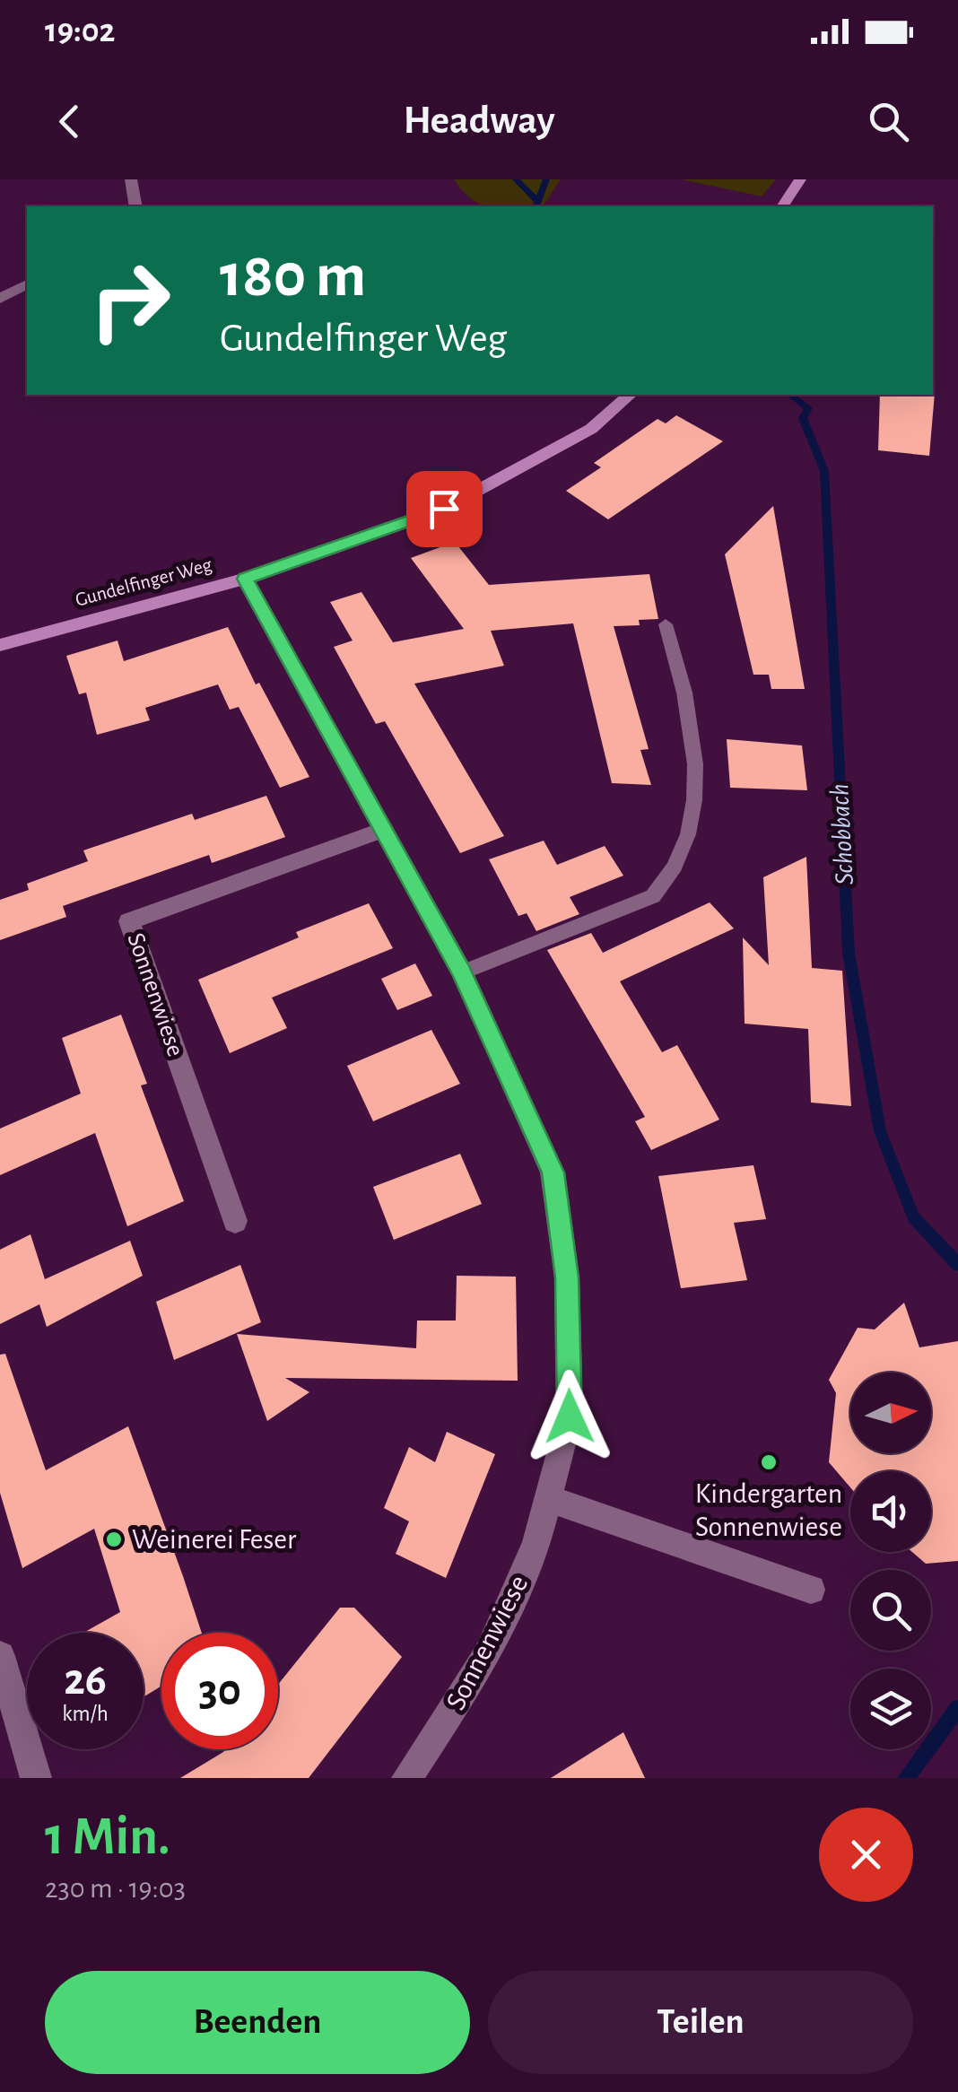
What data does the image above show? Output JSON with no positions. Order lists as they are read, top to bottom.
{
  "streets": {
    "street": ["Gundelfinger Weg", "Sonnenwiese"]
  },
  "crossings": [
    ["Gundelfinger Weg", "Sonnenwiese"]
  ],
  "water": ["Schobbach"],
  "places": ["Kindergarten Sonnenwiese", "Weinerei Feser"],
  "north": "right",
  "page": {
    "status": "19:02",
    "header": "Headway",
    "turn": ["180 m", "Gundelfinger Weg"],
    "speed": "26 km/h",
    "limit": "30",
    "heading": ["1 Min.", "230 m · 19:03"],
    "buttons": ["Beenden", "Teilen"]
  }
}
